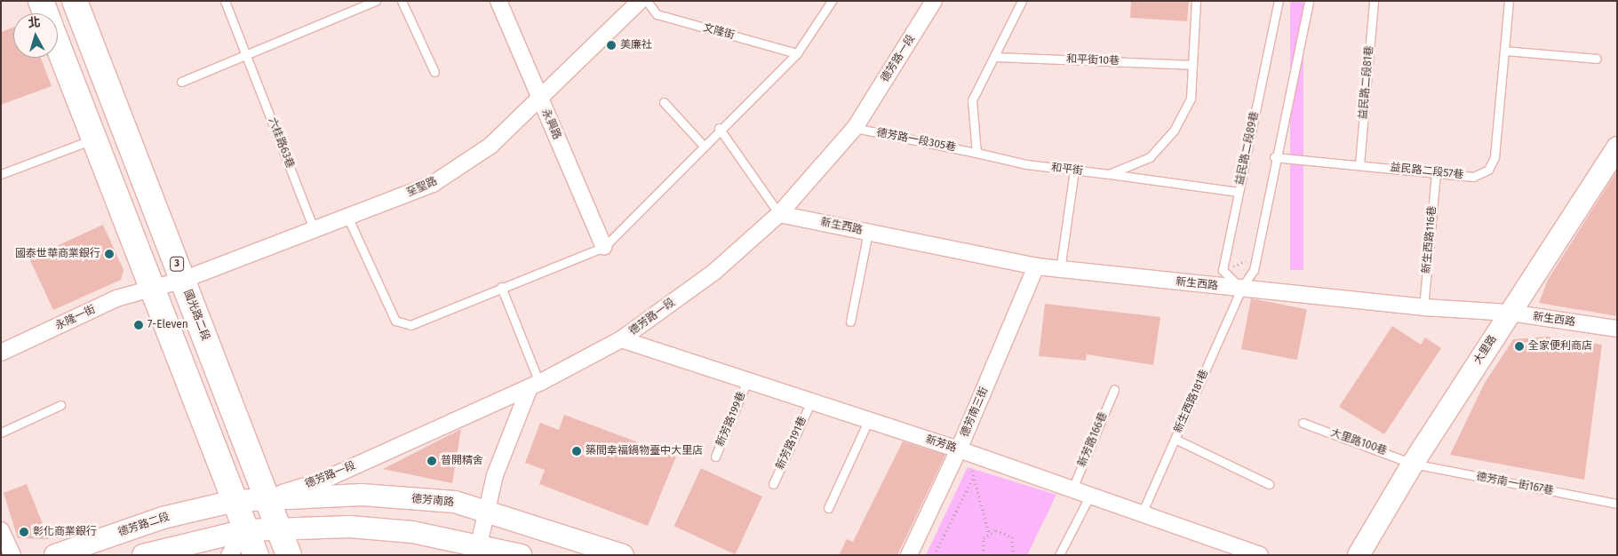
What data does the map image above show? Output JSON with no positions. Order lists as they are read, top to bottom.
{
  "streets": {
    "main road": ["3", "國光路二段"],
    "street": [
      "德芳路一段",
      "永興路",
      "至聖路",
      "新生西路",
      "永隆一街",
      "大里路",
      "德芳南三街",
      "新芳路",
      "德芳南路",
      "德芳路二段"
    ],
    "lane": [
      "文隆街",
      "和平街10巷",
      "益民路二段81巷",
      "德芳路一段305巷",
      "六桂路63巷",
      "益民路二段89巷",
      "和平街",
      "益民路二段57巷",
      "新生西路116巷",
      "新生西路181巷",
      "新芳路199巷",
      "新芳路166巷",
      "大里路100巷",
      "新芳路191巷",
      "德芳南一街167巷"
    ]
  },
  "crossings": [
    ["德芳路一段", "德芳路一段305巷"],
    ["德芳路一段", "新生西路"],
    ["德芳路一段", "國光路二段"],
    ["德芳路一段", "新芳路"],
    ["德芳路一段", "德芳南路"],
    ["和平街10巷", "和平街"],
    ["益民路二段81巷", "益民路二段57巷"],
    ["永興路", "至聖路"],
    ["德芳路一段305巷", "和平街"],
    ["六桂路63巷", "至聖路"],
    ["益民路二段89巷", "新生西路"],
    ["益民路二段89巷", "新生西路181巷"],
    ["益民路二段57巷", "新生西路116巷"],
    ["至聖路", "國光路二段"],
    ["至聖路", "永隆一街"],
    ["新生西路", "新生西路116巷"],
    ["新生西路", "大里路"],
    ["新生西路", "新生西路181巷"],
    ["新生西路", "德芳南三街"],
    ["國光路二段", "德芳南路"],
    ["大里路", "大里路100巷"],
    ["大里路", "德芳南一街167巷"],
    ["新生西路181巷", "新芳路"],
    ["德芳南三街", "新芳路"],
    ["新芳路199巷", "新芳路"],
    ["新芳路166巷", "新芳路"],
    ["大里路100巷", "德芳南一街167巷"],
    ["新芳路191巷", "新芳路"],
    ["德芳南路", "德芳路二段"]
  ],
  "places": [
    "美廉社",
    "國泰世華商業銀行",
    "7-Eleven",
    "全家便利商店",
    "築間幸福鍋物臺中大里店",
    "普開精舍",
    "彰化商業銀行"
  ],
  "north": "top"
}
